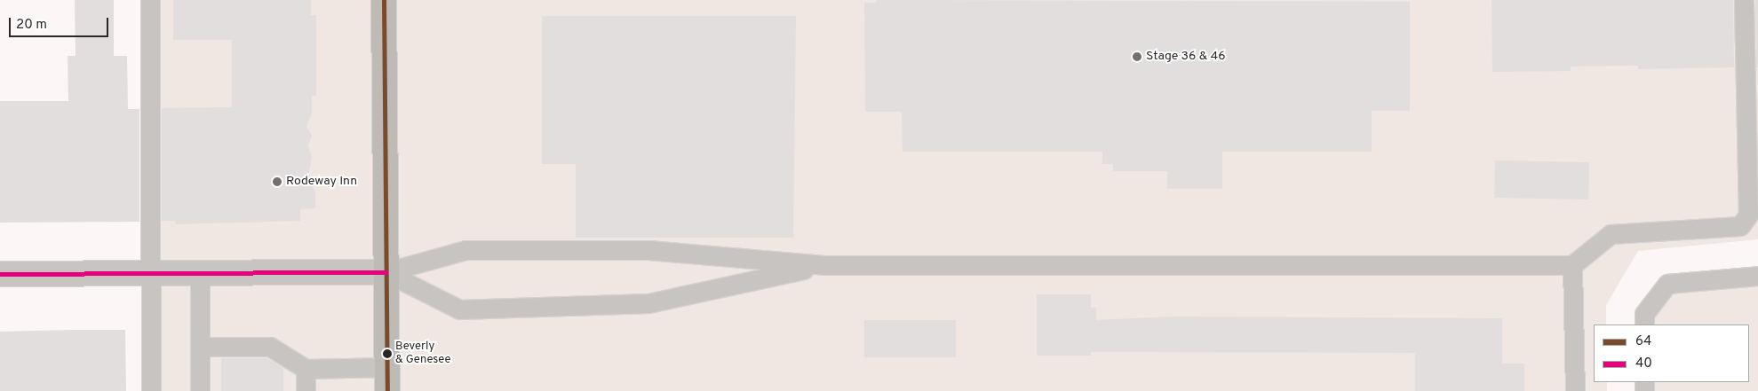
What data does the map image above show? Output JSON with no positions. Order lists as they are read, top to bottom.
{
  "places": ["Stage 36 & 46", "Rodeway Inn", "Beverly & Genesee"],
  "lines": ["transit line 64", "transit line 40"],
  "legend": ["64", "40"],
  "scale_bar": "20 m"
}
